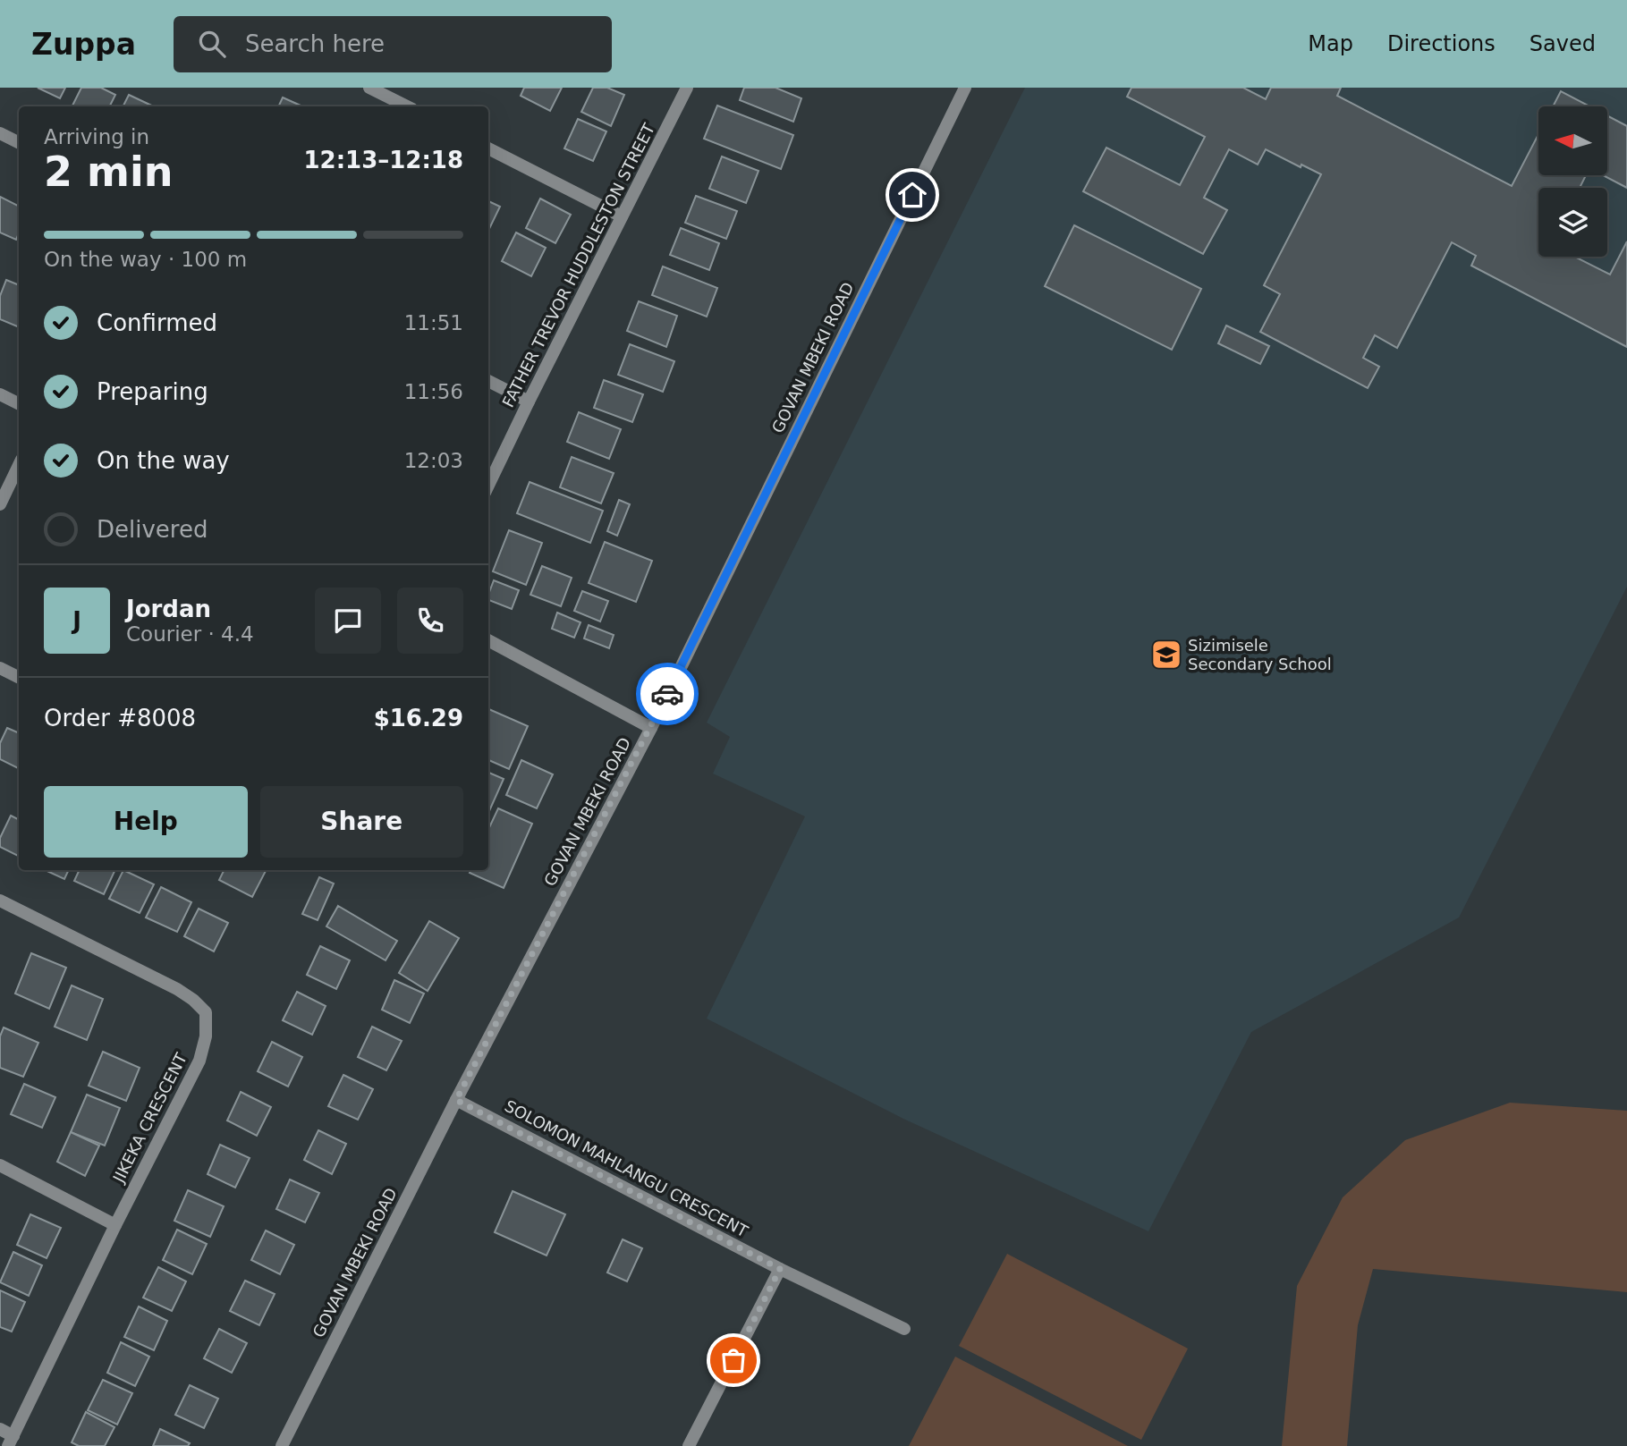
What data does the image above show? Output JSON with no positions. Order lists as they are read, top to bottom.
{
  "streets": {
    "street": [
      "FATHER TREVOR HUDDLESTON STREET",
      "GOVAN MBEKI ROAD",
      "JIKEKA CRESCENT",
      "SOLOMON MAHLANGU CRESCENT"
    ]
  },
  "crossings": [
    ["GOVAN MBEKI ROAD", "SOLOMON MAHLANGU CRESCENT"]
  ],
  "places": {
    "school or university": ["Sizimisele Secondary School"]
  },
  "north": "left",
  "page": {
    "header": "Zuppa",
    "search": "Search here",
    "nav": ["Map", "Directions", "Saved"],
    "heading": ["2 min", "Arriving in", "12:13–12:18"],
    "panel": [
      "Jordan",
      "Courier · 4.4",
      "Order #8008",
      "$16.29"
    ],
    "bar": "On the way · 100 m",
    "list": [
      ["Confirmed", "11:51"],
      ["Preparing", "11:56"],
      ["On the way", "12:03"],
      "Delivered"
    ],
    "round": "J",
    "buttons": ["Help", "Share"]
  }
}
